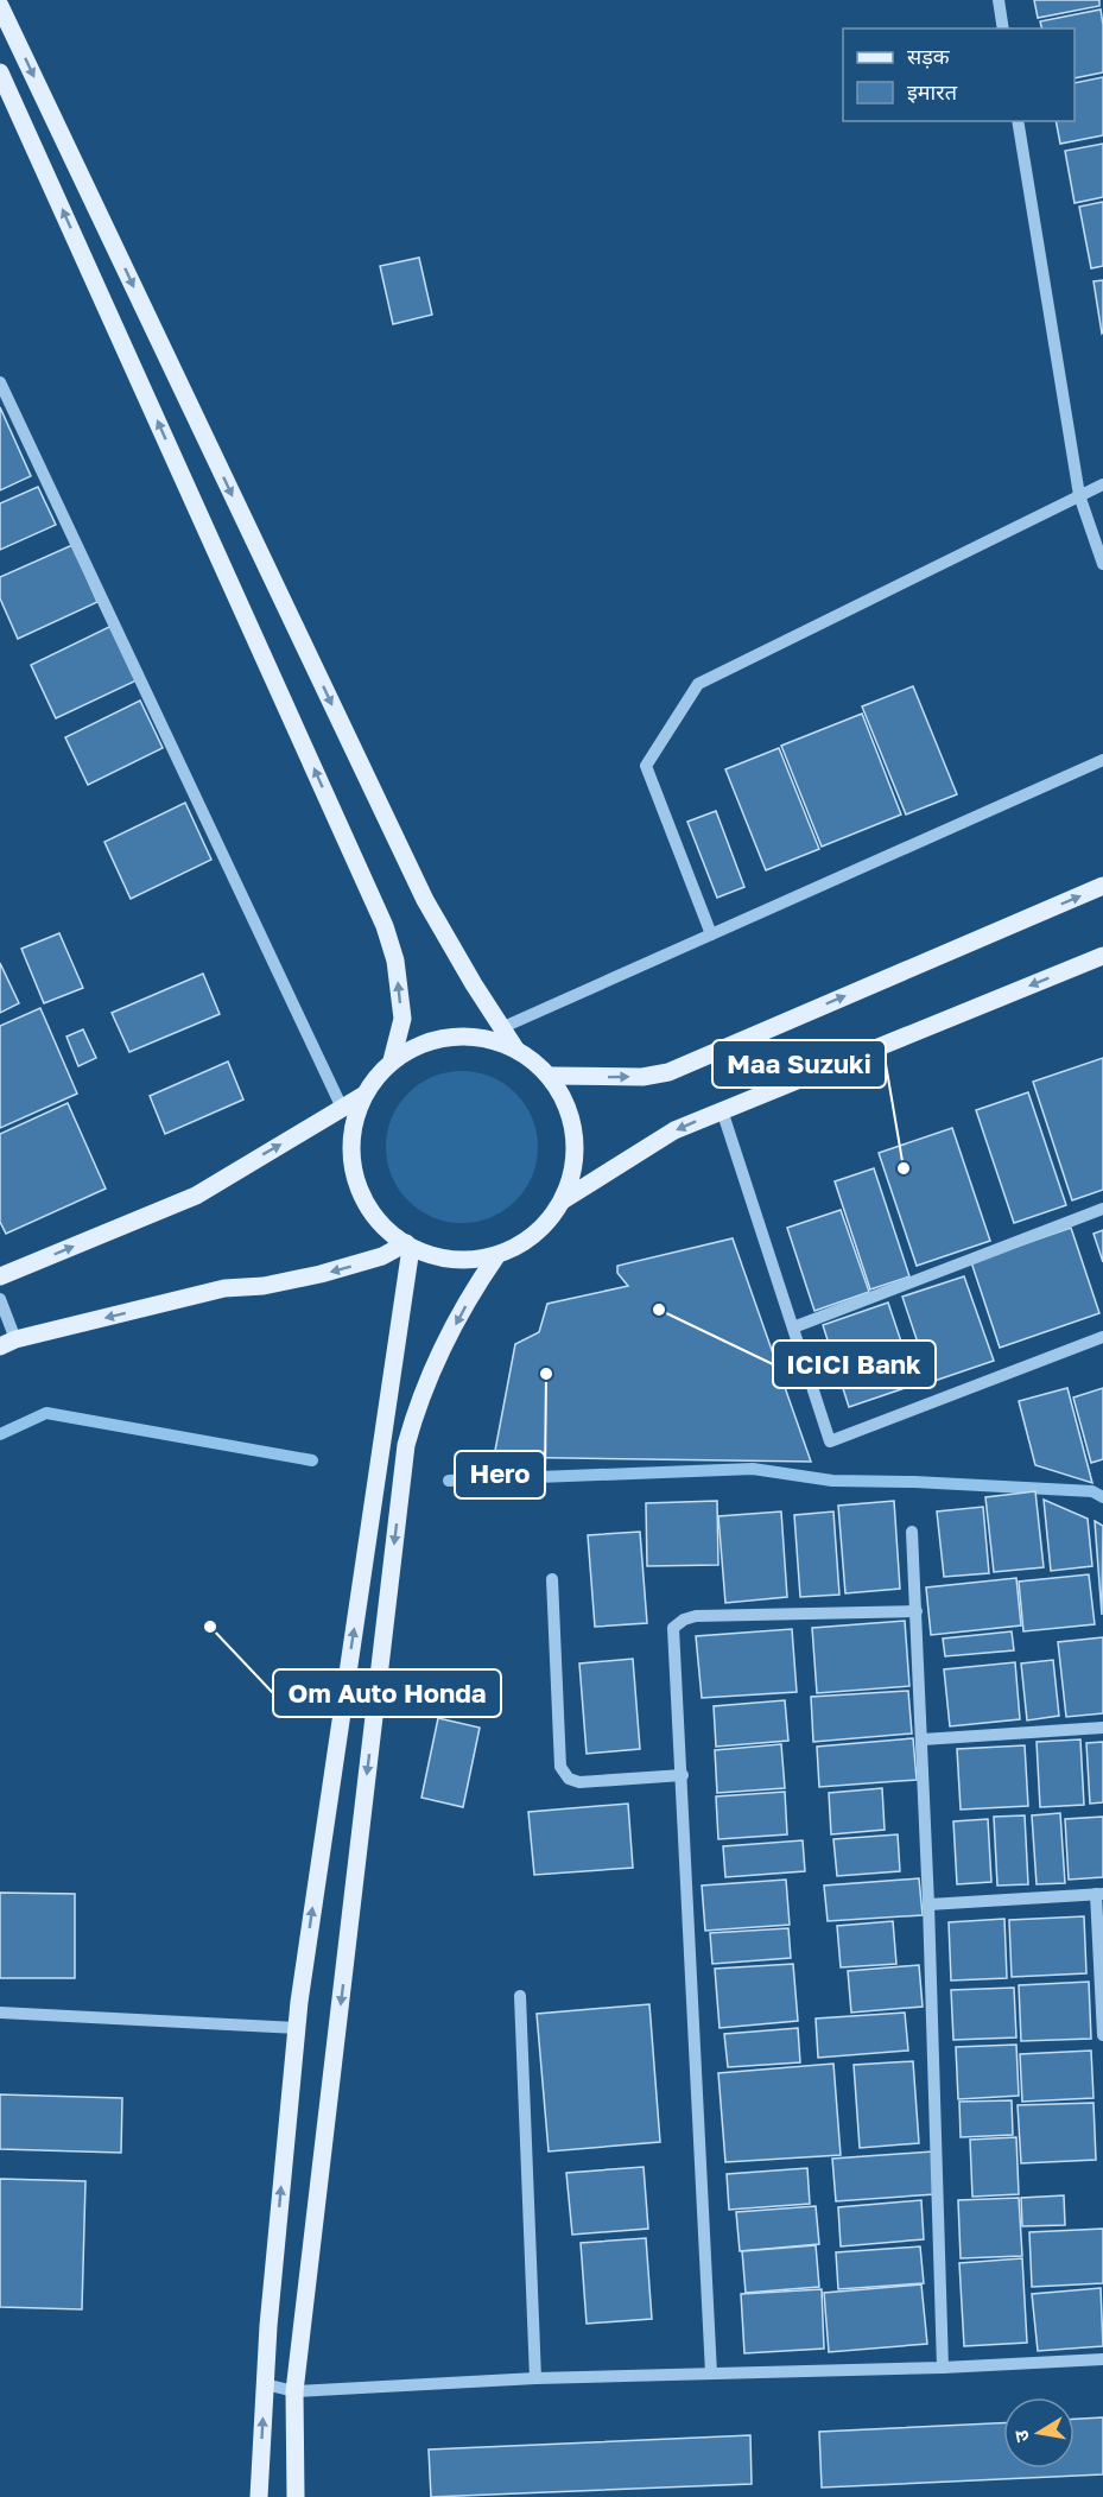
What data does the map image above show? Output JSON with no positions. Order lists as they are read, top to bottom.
{
  "places": [
    "Maa Suzuki",
    "ICICI Bank",
    "Hero",
    "Om Auto Honda"
  ],
  "legend": ["सड़क", "इमारत"],
  "north": "left"
}
